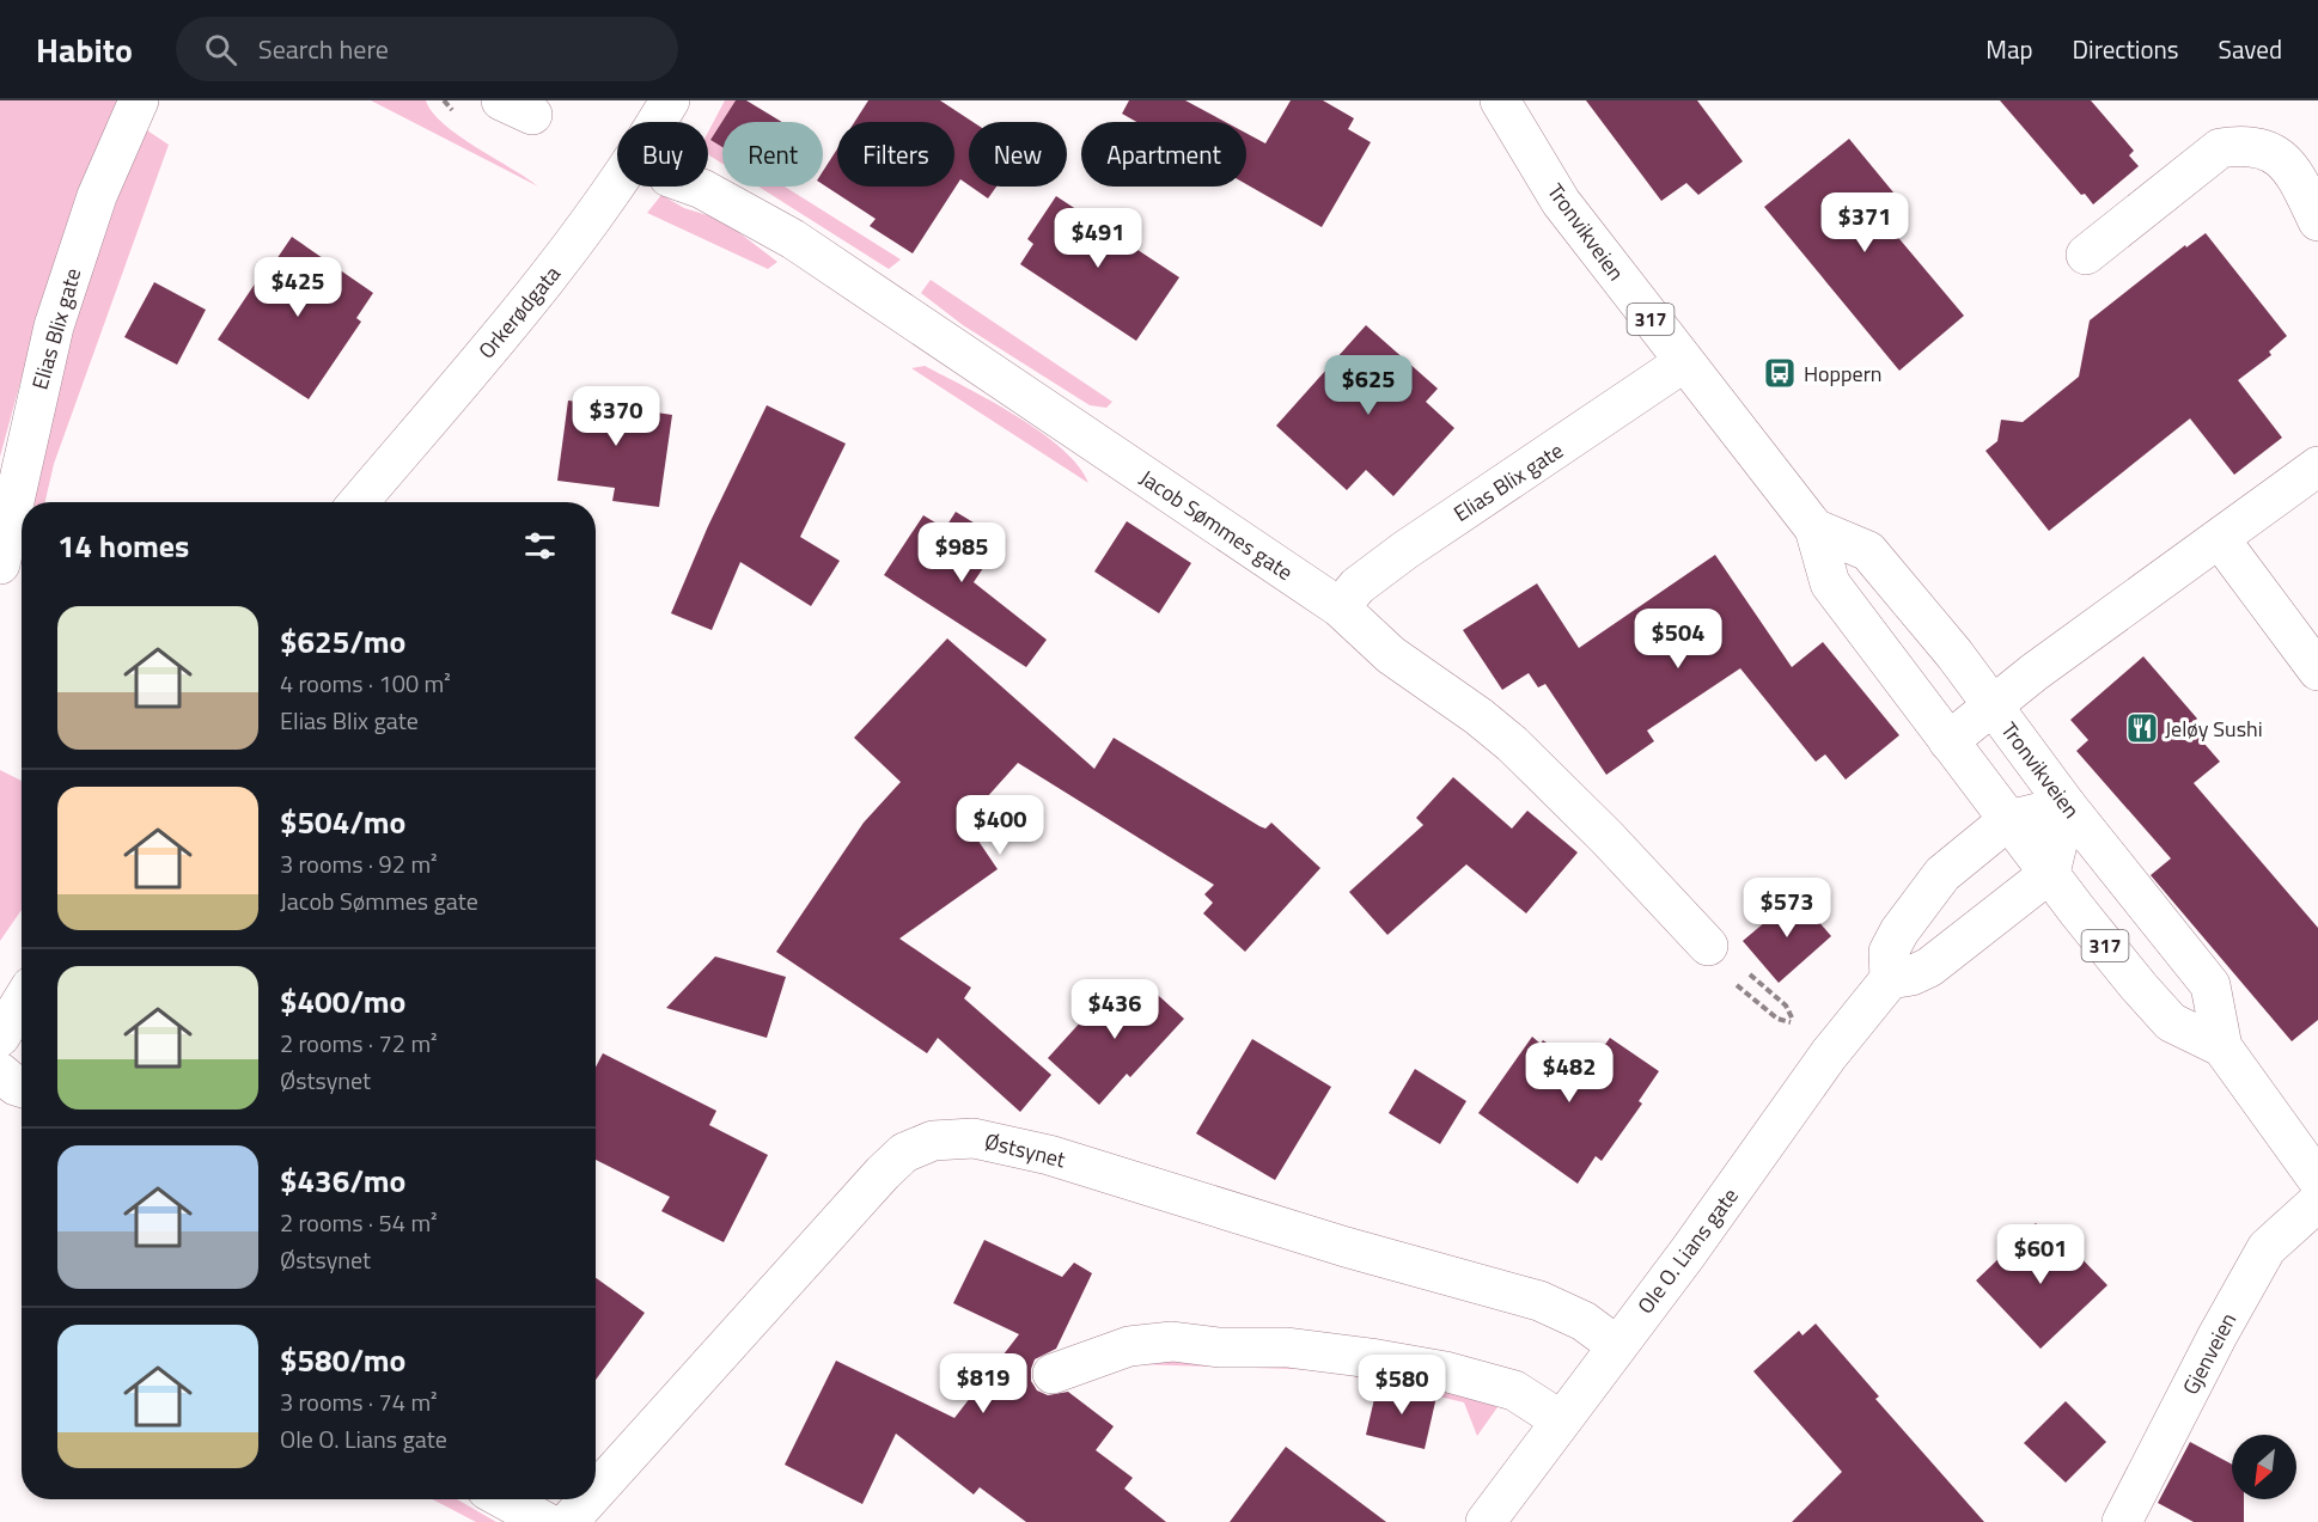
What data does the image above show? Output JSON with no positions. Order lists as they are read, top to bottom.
{
  "streets": {
    "street": [
      "Tronvikveien",
      "Orkerødgata",
      "317",
      "Elias Blix gate",
      "Jacob Sømmes gate",
      "Østsynet",
      "Ole O. Lians gate",
      "Gjenveien"
    ]
  },
  "crossings": [
    ["Tronvikveien", "Elias Blix gate"],
    ["Elias Blix gate", "Jacob Sømmes gate"],
    ["Østsynet", "Ole O. Lians gate"]
  ],
  "places": {
    "bus stop": ["Hoppern"],
    "restaurant": ["Jeløy Sushi"]
  },
  "north": "bottom left",
  "page": {
    "header": "Habito",
    "search": "Search here",
    "nav": ["Map", "Directions", "Saved"],
    "chip": [
      "Buy",
      "Rent",
      "Filters",
      "New",
      "Apartment"
    ],
    "price": [
      "$371",
      "$491",
      "$425",
      "$625",
      "$370",
      "$985",
      "$504",
      "$400",
      "$573",
      "$436",
      "$482",
      "$601",
      "$819",
      "$580"
    ],
    "heading": "14 homes",
    "list": [
      {
        "name": "$625/mo",
        "note": "4 rooms · 100 m² · Elias Blix gate"
      },
      {
        "name": "$504/mo",
        "note": "3 rooms · 92 m² · Jacob Sømmes gate"
      },
      {
        "name": "$400/mo",
        "note": "2 rooms · 72 m² · Østsynet"
      },
      {
        "name": "$436/mo",
        "note": "2 rooms · 54 m² · Østsynet"
      },
      {
        "name": "$580/mo",
        "note": "3 rooms · 74 m² · Ole O. Lians gate"
      }
    ]
  }
}
